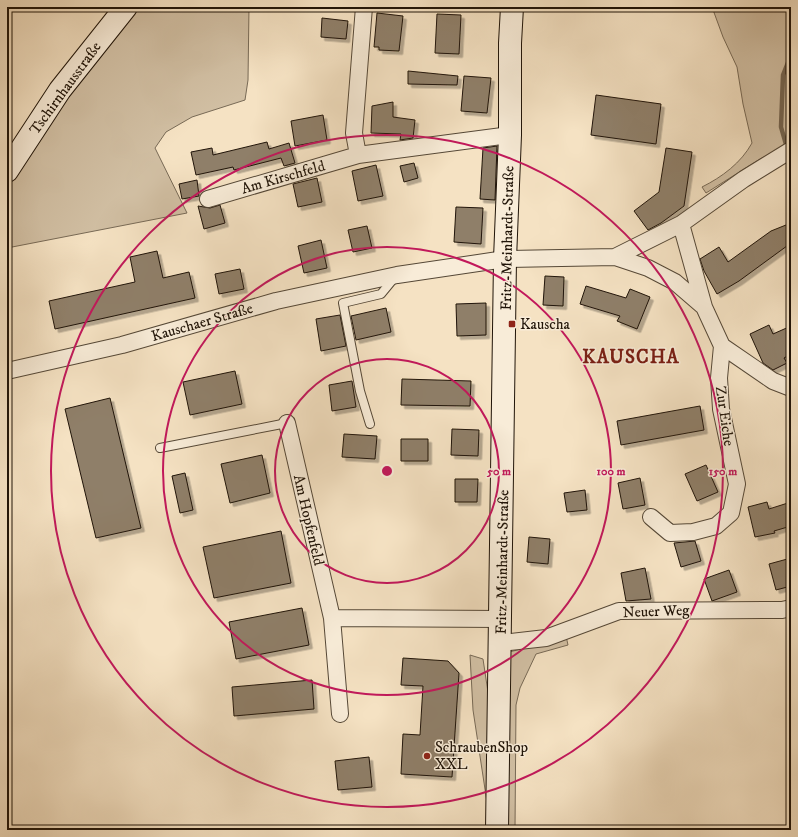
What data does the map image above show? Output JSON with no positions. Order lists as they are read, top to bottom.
{
  "streets": {
    "street": [
      "Tschirnhausstraße",
      "Am Kirschfeld",
      "Fritz-Meinhardt-Straße",
      "Kauschaer Straße",
      "Zur Eiche",
      "Am Hopfenfeld",
      "Neuer Weg"
    ]
  },
  "crossings": [
    ["Am Kirschfeld", "Fritz-Meinhardt-Straße"],
    ["Fritz-Meinhardt-Straße", "Kauschaer Straße"],
    ["Fritz-Meinhardt-Straße", "Neuer Weg"]
  ],
  "districts": ["KAUSCHA"],
  "places": {
    "transit": ["Kauscha"],
    "other": ["SchraubenShop XXL"]
  },
  "rings": ["50 m", "100 m", "150 m"]
}
